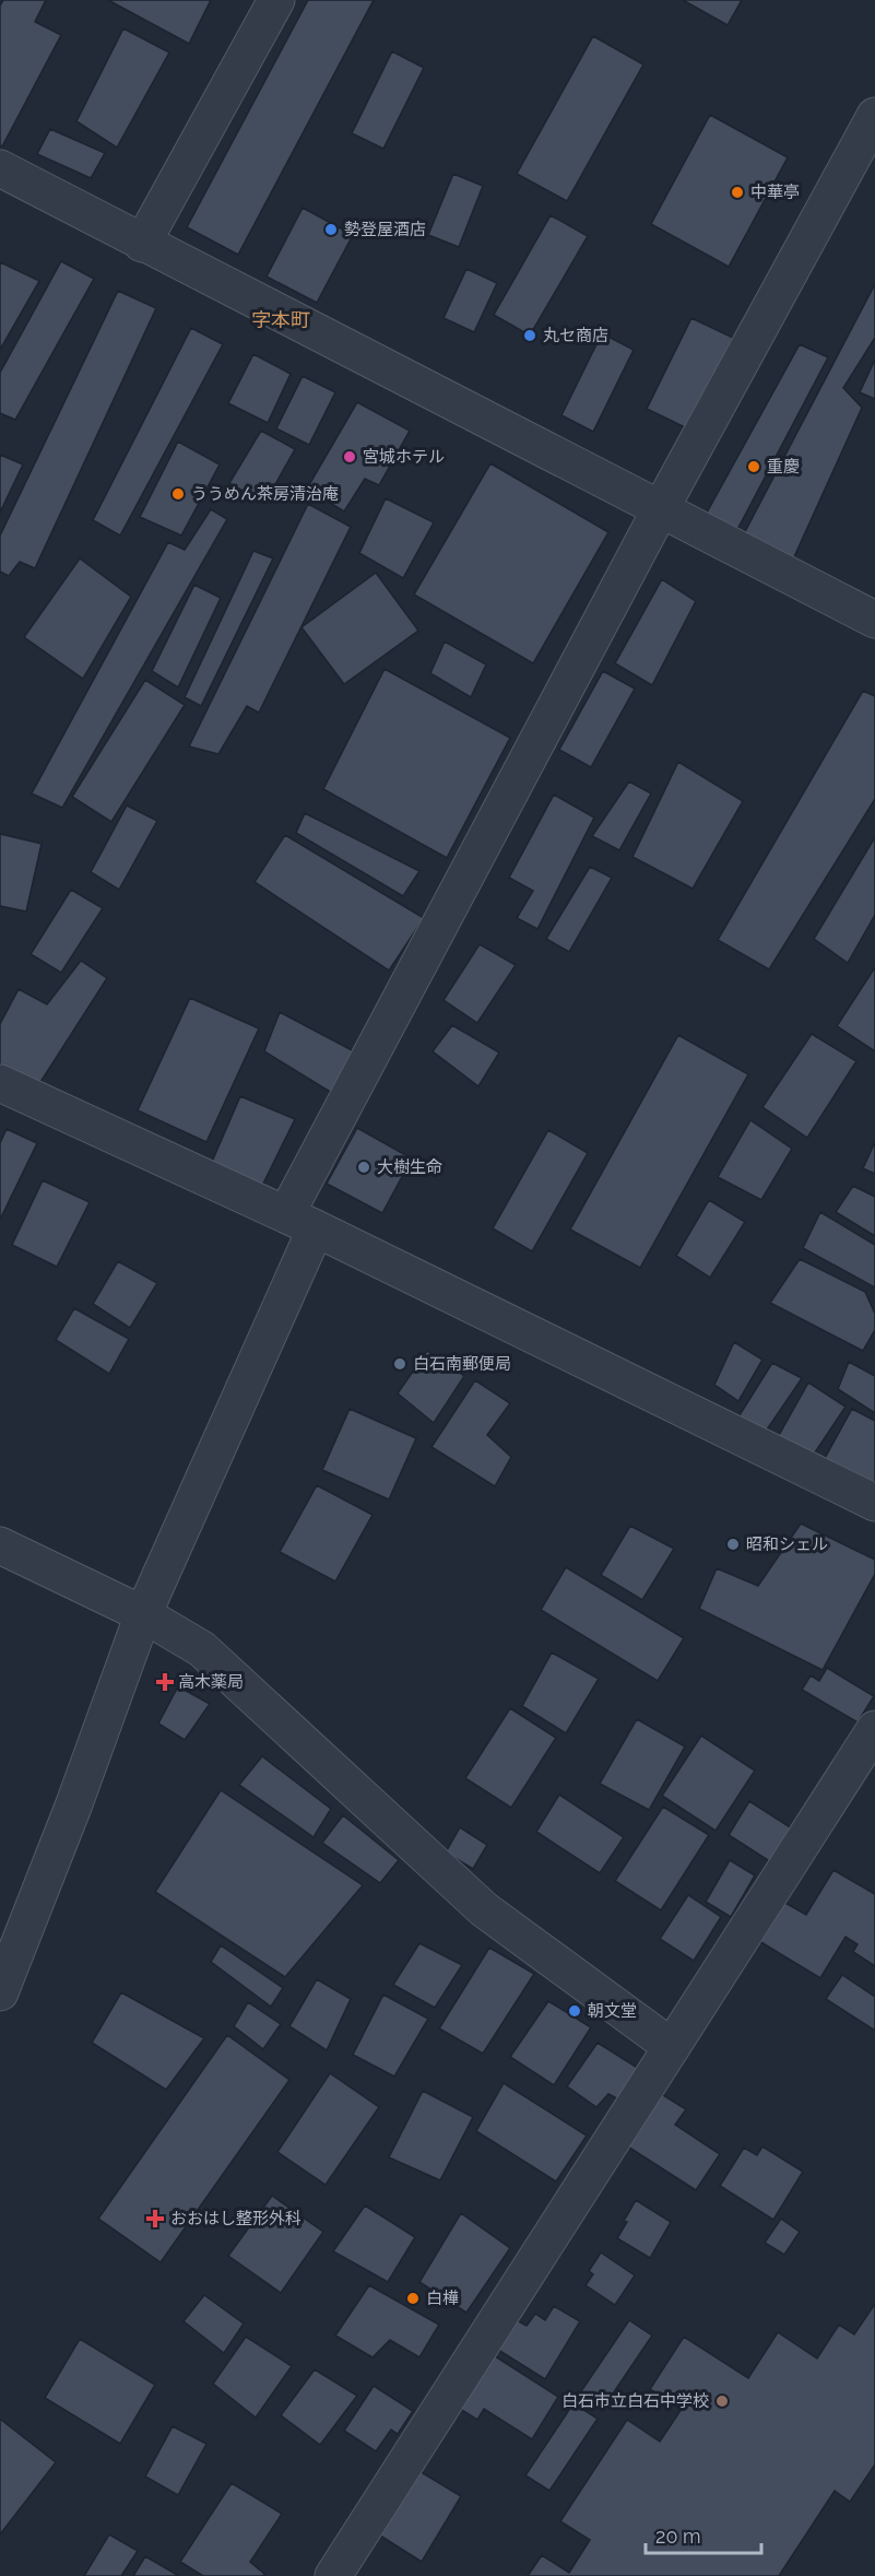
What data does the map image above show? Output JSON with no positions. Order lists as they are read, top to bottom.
{
  "districts": ["字本町"],
  "places": {
    "other": [
      "中華亭",
      "勢登屋酒店",
      "丸セ商店",
      "宮城ホテル",
      "重慶",
      "ううめん茶房清治庵",
      "大樹生命",
      "白石南郵便局",
      "昭和シェル",
      "朝文堂",
      "白樺",
      "白石市立白石中学校"
    ],
    "health": ["高木薬局", "おおはし整形外科"]
  },
  "scale_bar": "20 m"
}
